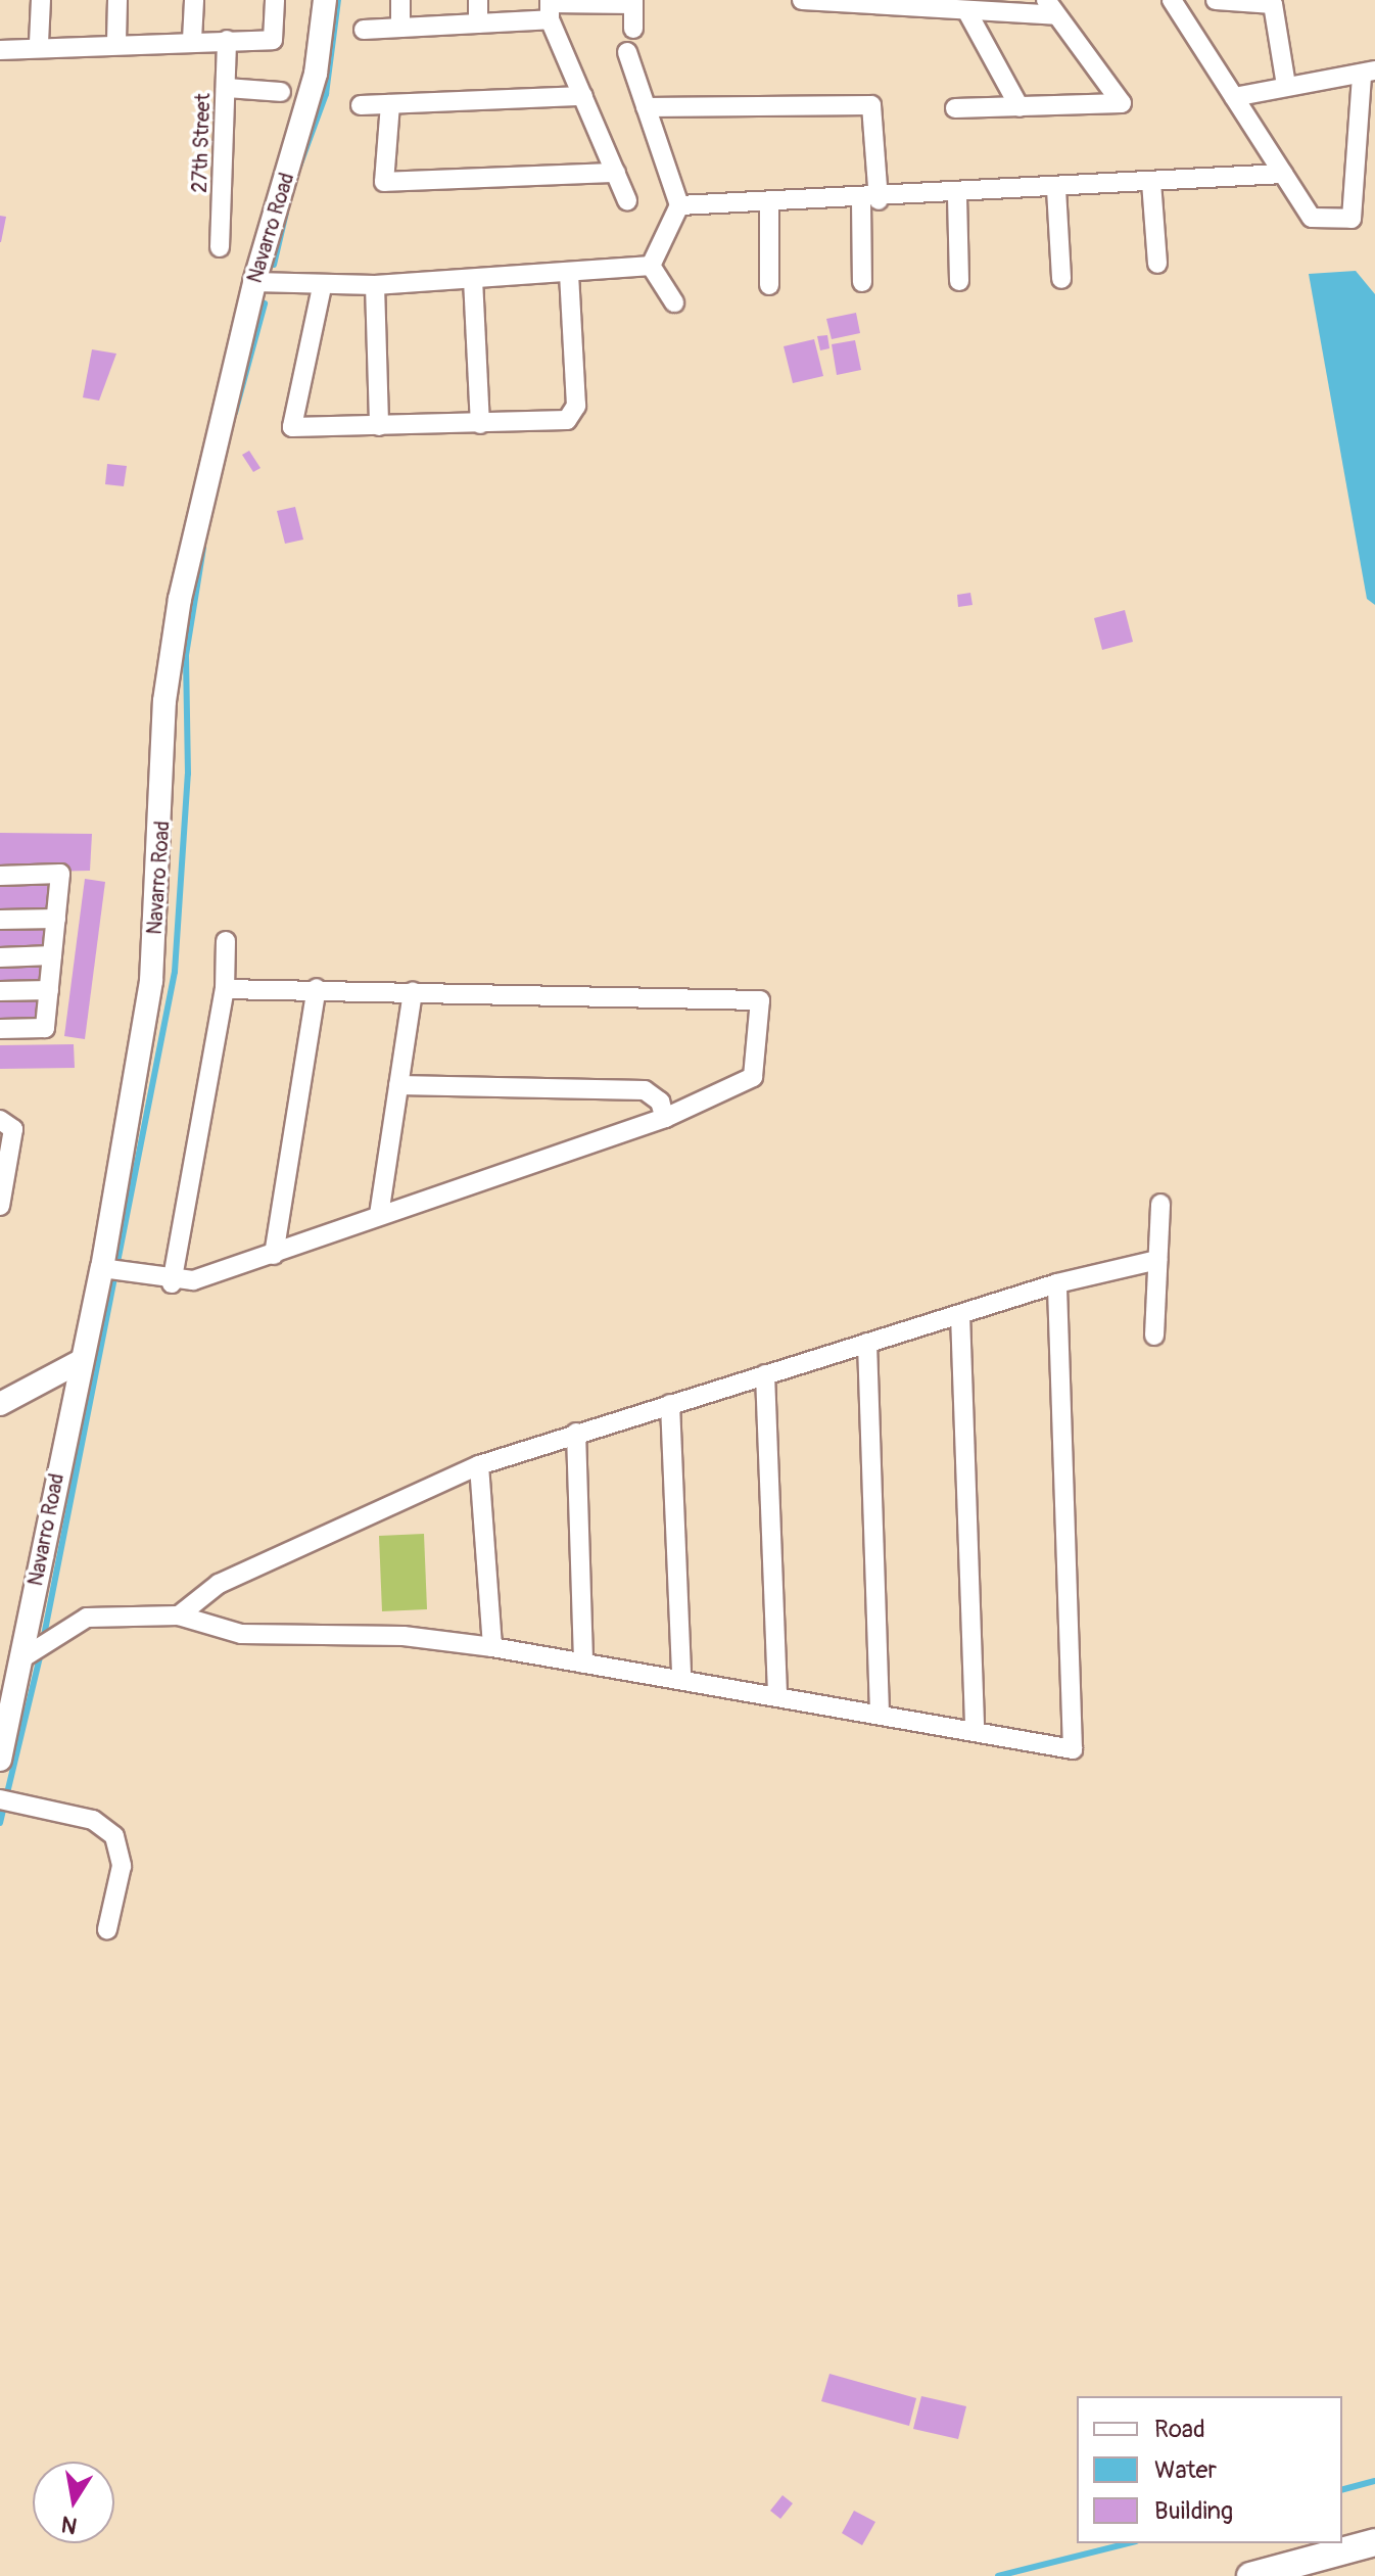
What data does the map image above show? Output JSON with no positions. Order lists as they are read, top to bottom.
{
  "streets": {
    "street": ["27th Street", "Navarro Road"]
  },
  "legend": ["Road", "Water", "Building"],
  "north": "bottom"
}
